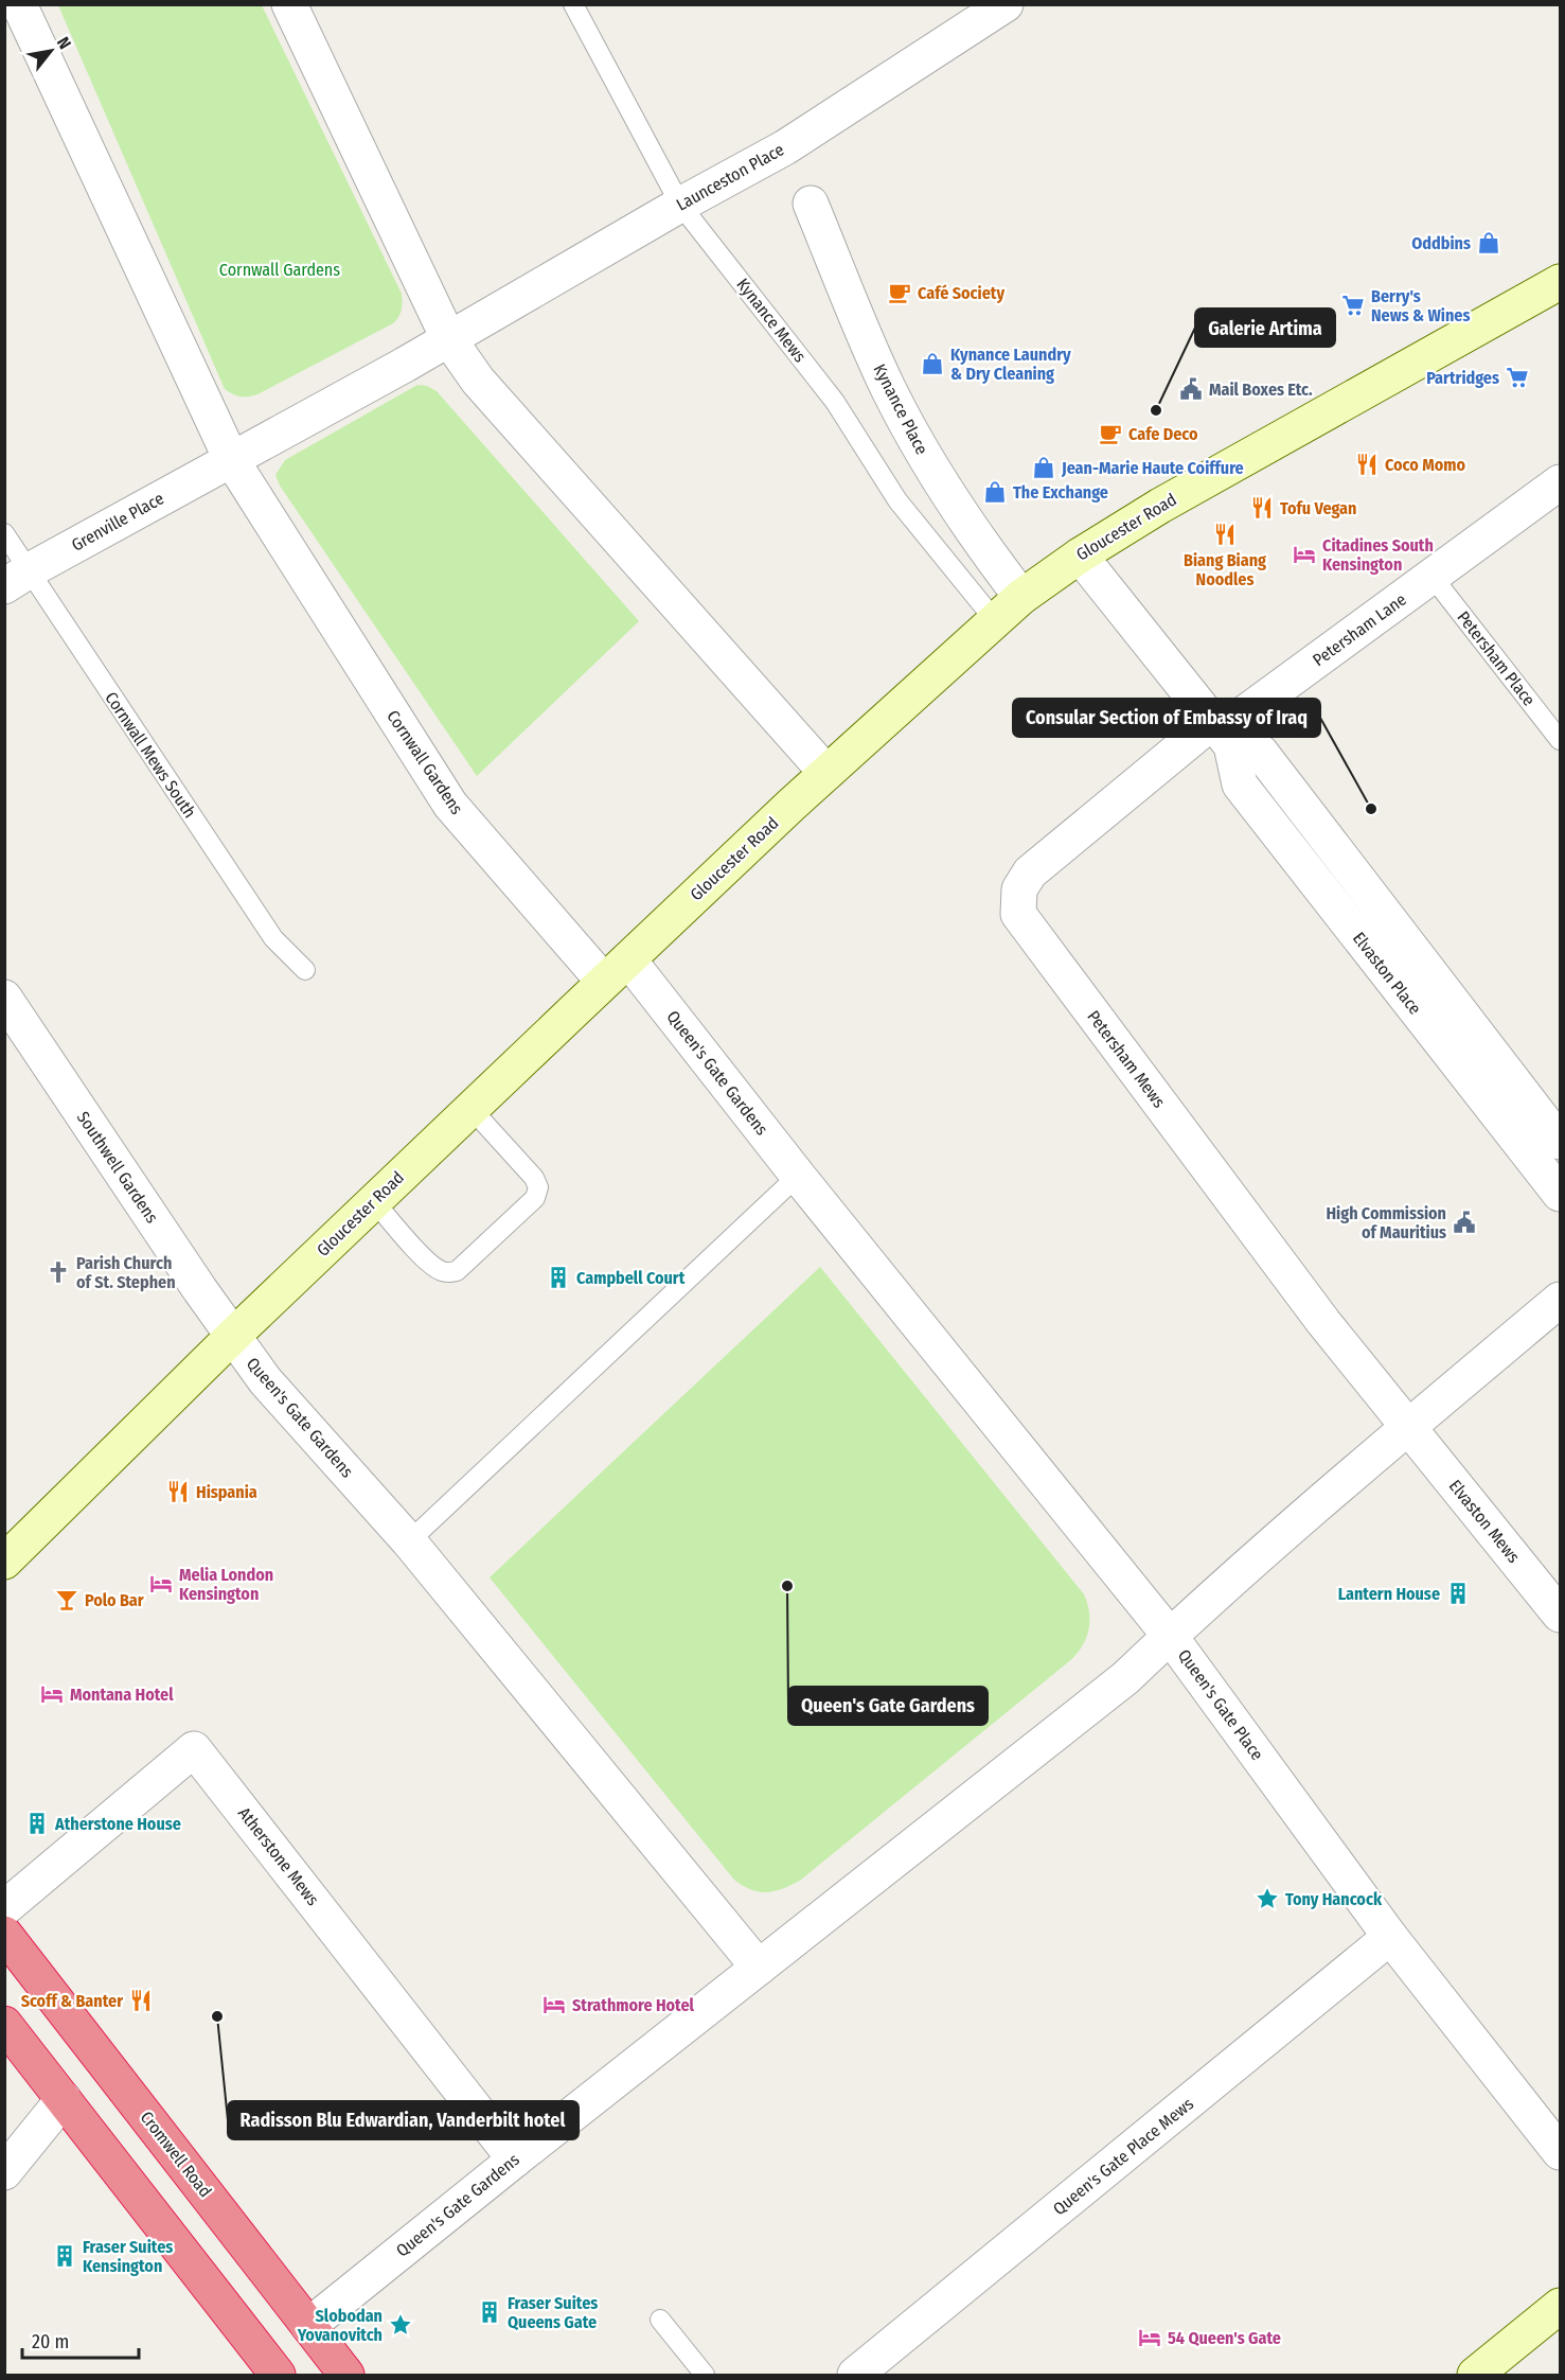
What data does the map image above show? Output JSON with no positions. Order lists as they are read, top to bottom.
{
  "streets": {
    "highway": ["Cromwell Road"],
    "main road": ["Gloucester Road"],
    "street": [
      "Launceston Place",
      "Kynance Place",
      "Grenville Place",
      "Petersham Lane",
      "Cornwall Gardens",
      "Elvaston Place",
      "Petersham Mews",
      "Queen's Gate Gardens",
      "Southwell Gardens",
      "Elvaston Mews",
      "Queen's Gate Place",
      "Atherstone Mews",
      "Queen's Gate Place Mews"
    ],
    "lane": ["Kynance Mews", "Petersham Place", "Cornwall Mews South"]
  },
  "crossings": [
    ["Launceston Place", "Kynance Mews"],
    ["Kynance Mews", "Gloucester Road"],
    ["Kynance Place", "Gloucester Road"],
    ["Grenville Place", "Cornwall Mews South"],
    ["Grenville Place", "Cornwall Gardens"],
    ["Gloucester Road", "Cornwall Gardens"],
    ["Gloucester Road", "Elvaston Place"],
    ["Gloucester Road", "Queen's Gate Gardens"],
    ["Gloucester Road", "Southwell Gardens"],
    ["Petersham Lane", "Petersham Place"],
    ["Petersham Lane", "Elvaston Place"],
    ["Petersham Lane", "Petersham Mews"],
    ["Cornwall Gardens", "Queen's Gate Gardens"],
    ["Elvaston Place", "Petersham Mews"],
    ["Petersham Mews", "Elvaston Mews"],
    ["Petersham Mews", "Queen's Gate Place"],
    ["Queen's Gate Gardens", "Southwell Gardens"],
    ["Queen's Gate Gardens", "Queen's Gate Place"],
    ["Queen's Gate Gardens", "Atherstone Mews"],
    ["Queen's Gate Gardens", "Cromwell Road"],
    ["Elvaston Mews", "Queen's Gate Place"],
    ["Queen's Gate Place", "Queen's Gate Place Mews"]
  ],
  "parks": ["Cornwall Gardens"],
  "places": {
    "shop": [
      "Oddbins",
      "Kynance Laundry & Dry Cleaning",
      "Jean-Marie Haute Coiffure",
      "The Exchange"
    ],
    "cafe": ["Café Society", "Cafe Deco"],
    "supermarket": ["Berry's News & Wines", "Partridges"],
    "public building": ["Mail Boxes Etc.", "High Commission of Mauritius"],
    "other": [
      "Galerie Artima",
      "Consular Section of Embassy of Iraq",
      "Queen's Gate Gardens",
      "Radisson Blu Edwardian, Vanderbilt hotel"
    ],
    "restaurant": [
      "Coco Momo",
      "Tofu Vegan",
      "Biang Biang Noodles",
      "Hispania",
      "Scoff & Banter"
    ],
    "hotel": [
      "Citadines South Kensington",
      "Melia London Kensington",
      "Montana Hotel",
      "Strathmore Hotel",
      "54 Queen's Gate"
    ],
    "church": ["Parish Church of St. Stephen"],
    "building": [
      "Campbell Court",
      "Lantern House",
      "Atherstone House",
      "Fraser Suites Kensington",
      "Fraser Suites Queens Gate"
    ],
    "bar": ["Polo Bar"],
    "place": ["Tony Hancock", "Slobodan Yovanovitch"]
  },
  "scale_bar": "20 m",
  "north": "top right"
}
